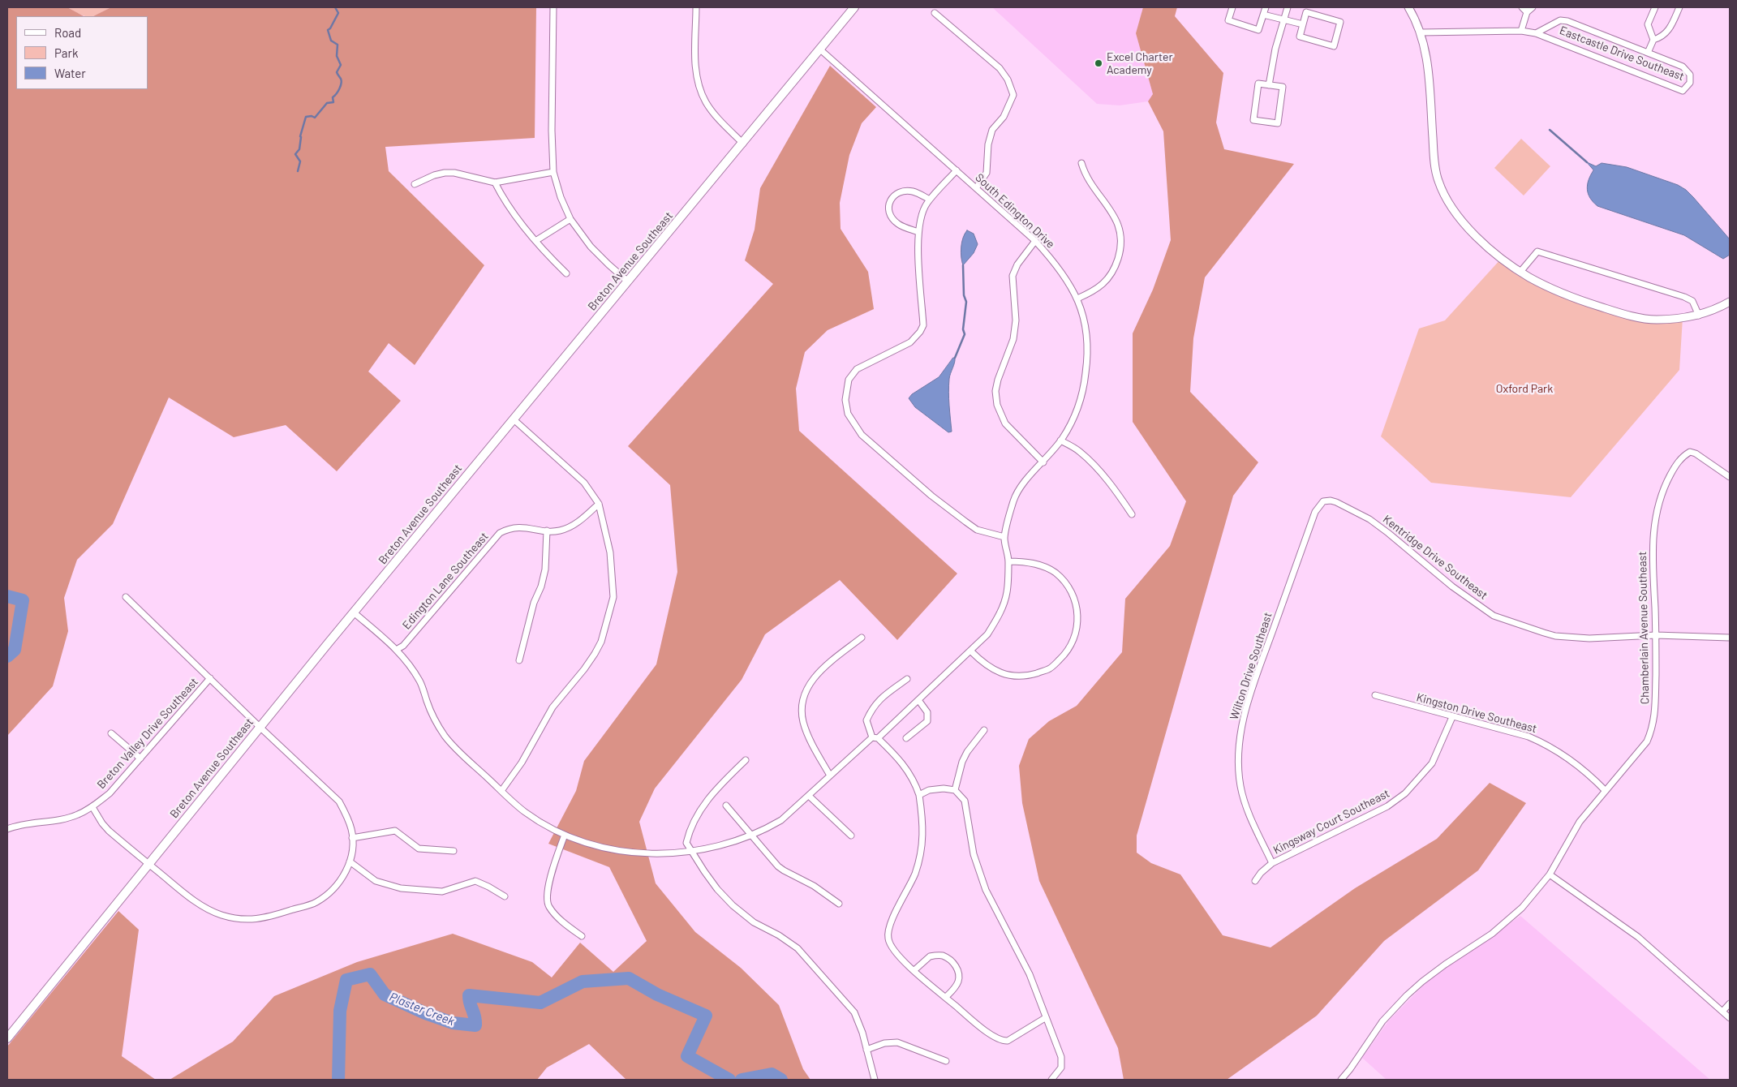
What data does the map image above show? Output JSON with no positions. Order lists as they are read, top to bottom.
{
  "streets": {
    "main road": ["Breton Avenue Southeast"],
    "street": [
      "Eastcastle Drive Southeast",
      "South Edington Drive",
      "Kentridge Drive Southeast",
      "Edington Lane Southeast",
      "Chamberlain Avenue Southeast",
      "Wilton Drive Southeast",
      "Kingston Drive Southeast",
      "Breton Valley Drive Southeast",
      "Kingsway Court Southeast"
    ]
  },
  "crossings": [
    ["South Edington Drive", "Breton Avenue Southeast"],
    ["South Edington Drive", "Edington Lane Southeast"],
    ["Kentridge Drive Southeast", "Chamberlain Avenue Southeast"],
    ["Kentridge Drive Southeast", "Wilton Drive Southeast"],
    ["Chamberlain Avenue Southeast", "Kingston Drive Southeast"],
    ["Wilton Drive Southeast", "Kingsway Court Southeast"],
    ["Kingston Drive Southeast", "Kingsway Court Southeast"]
  ],
  "water": ["Plaster Creek"],
  "parks": ["Oxford Park"],
  "places": ["Excel Charter Academy"],
  "legend": ["Road", "Park", "Water"]
}
